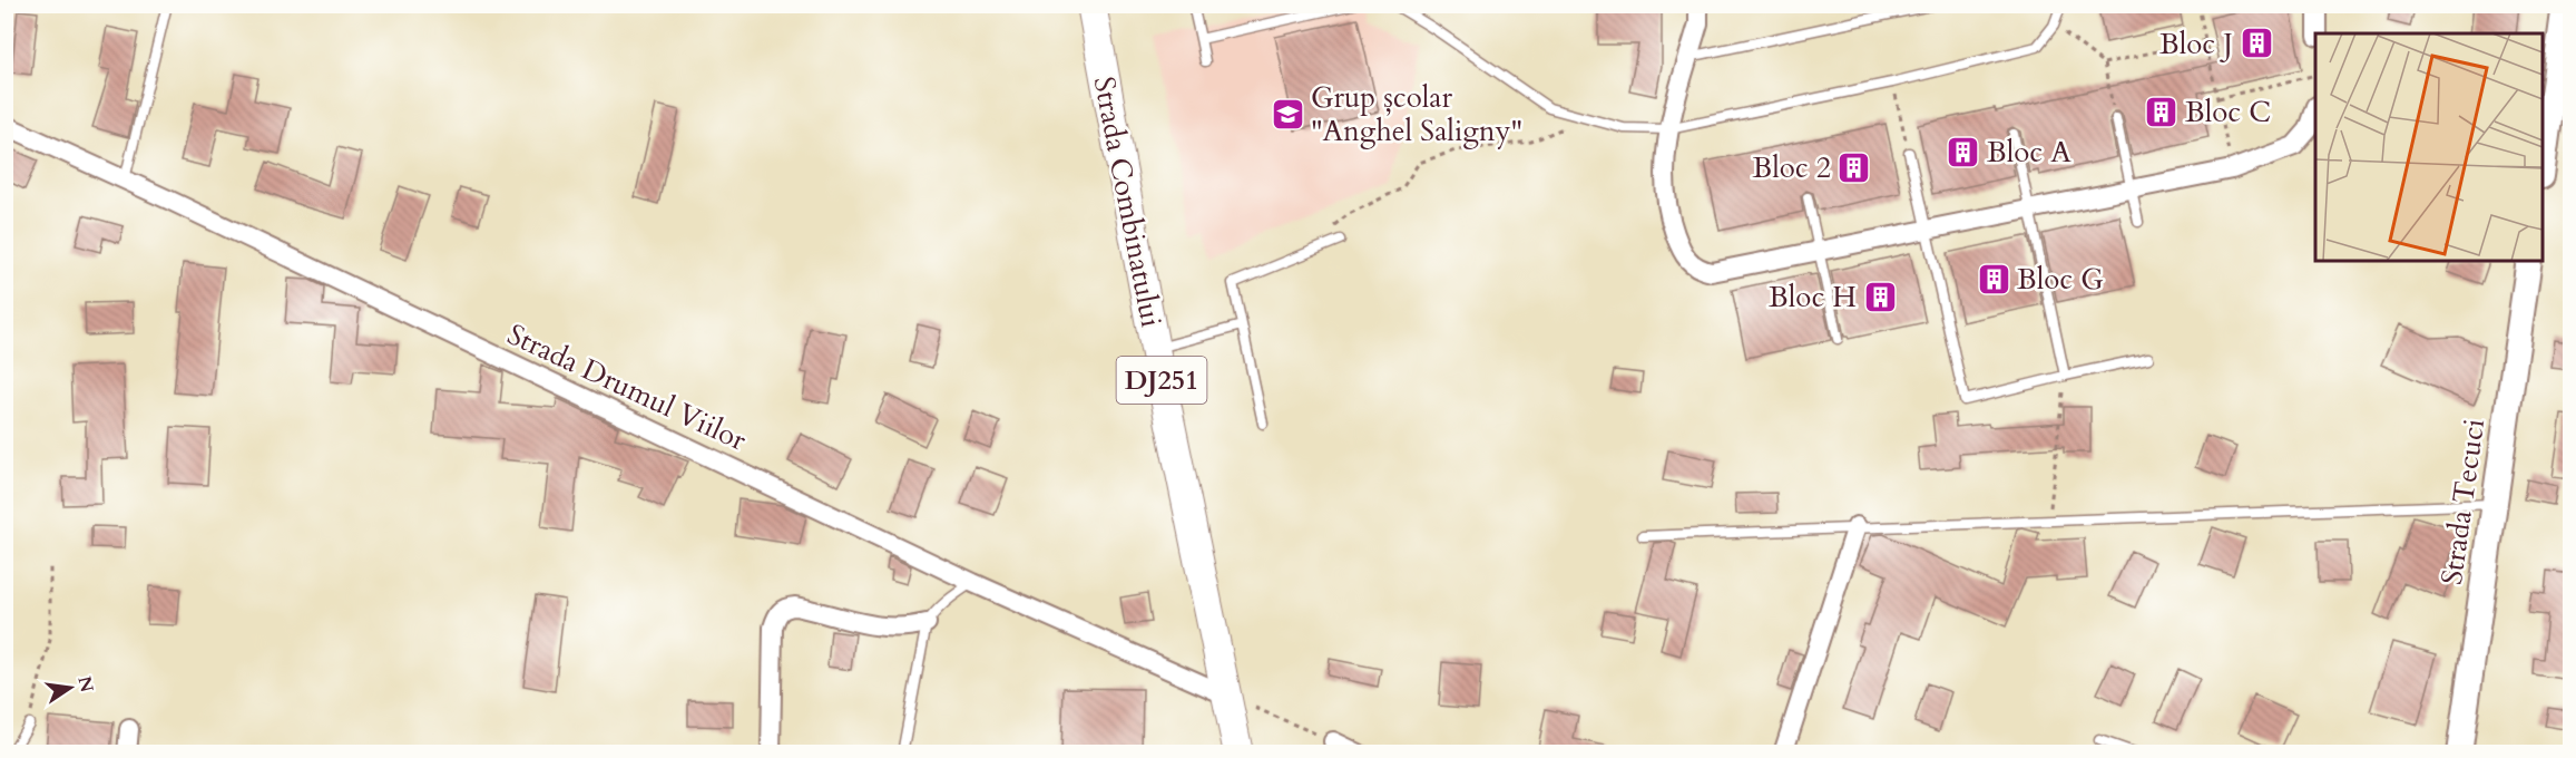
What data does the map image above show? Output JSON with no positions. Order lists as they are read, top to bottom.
{
  "streets": {
    "main road": ["Strada Combinatului", "DJ251", "Strada Tecuci"],
    "street": ["Strada Drumul Viilor"]
  },
  "crossings": [
    ["Strada Combinatului", "Strada Drumul Viilor"]
  ],
  "places": {
    "building": [
      "Bloc J",
      "Bloc C",
      "Bloc A",
      "Bloc 2",
      "Bloc G",
      "Bloc H"
    ],
    "school or university": ["Grup școlar \"Anghel Saligny\""]
  },
  "north": "right"
}
